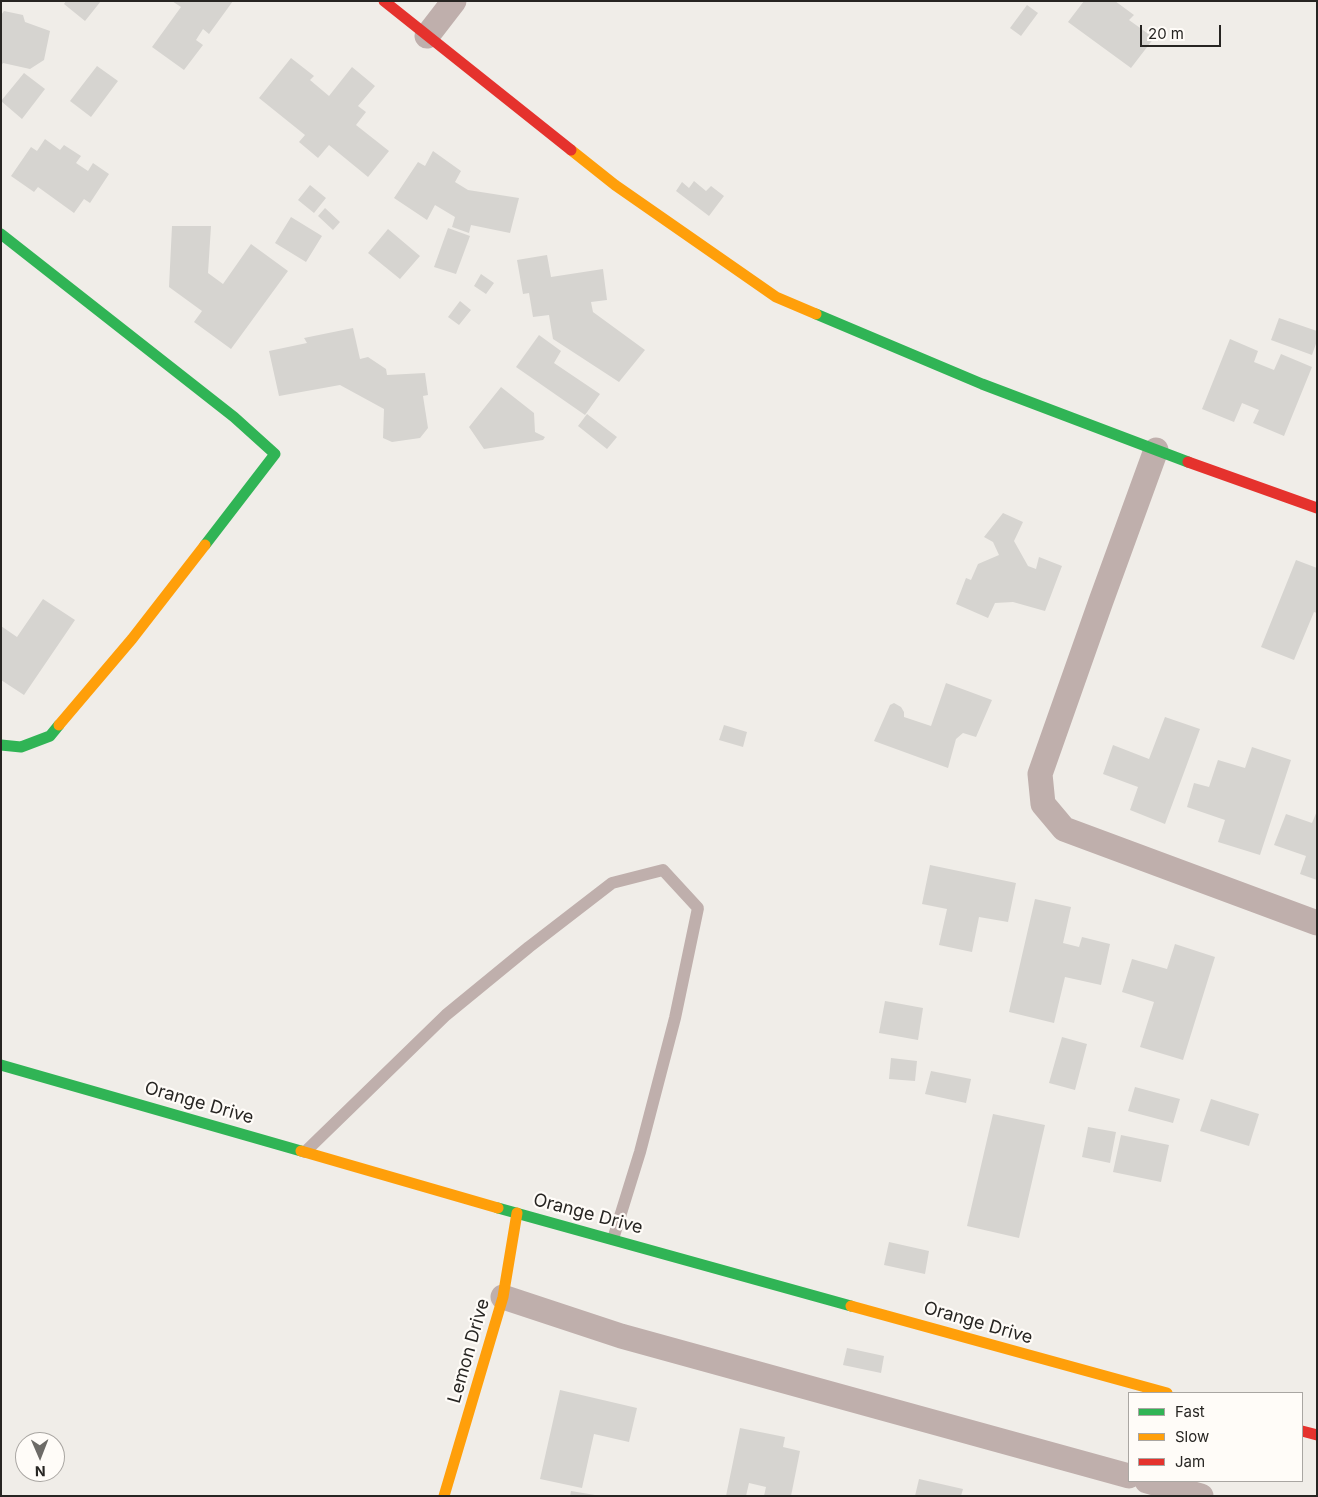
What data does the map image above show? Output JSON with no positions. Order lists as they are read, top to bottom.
{
  "streets": {
    "street": ["Orange Drive", "Lemon Drive"]
  },
  "crossings": [
    ["Orange Drive", "Lemon Drive"]
  ],
  "legend": ["Fast", "Slow", "Jam"],
  "scale_bar": "20 m",
  "north": "bottom"
}
